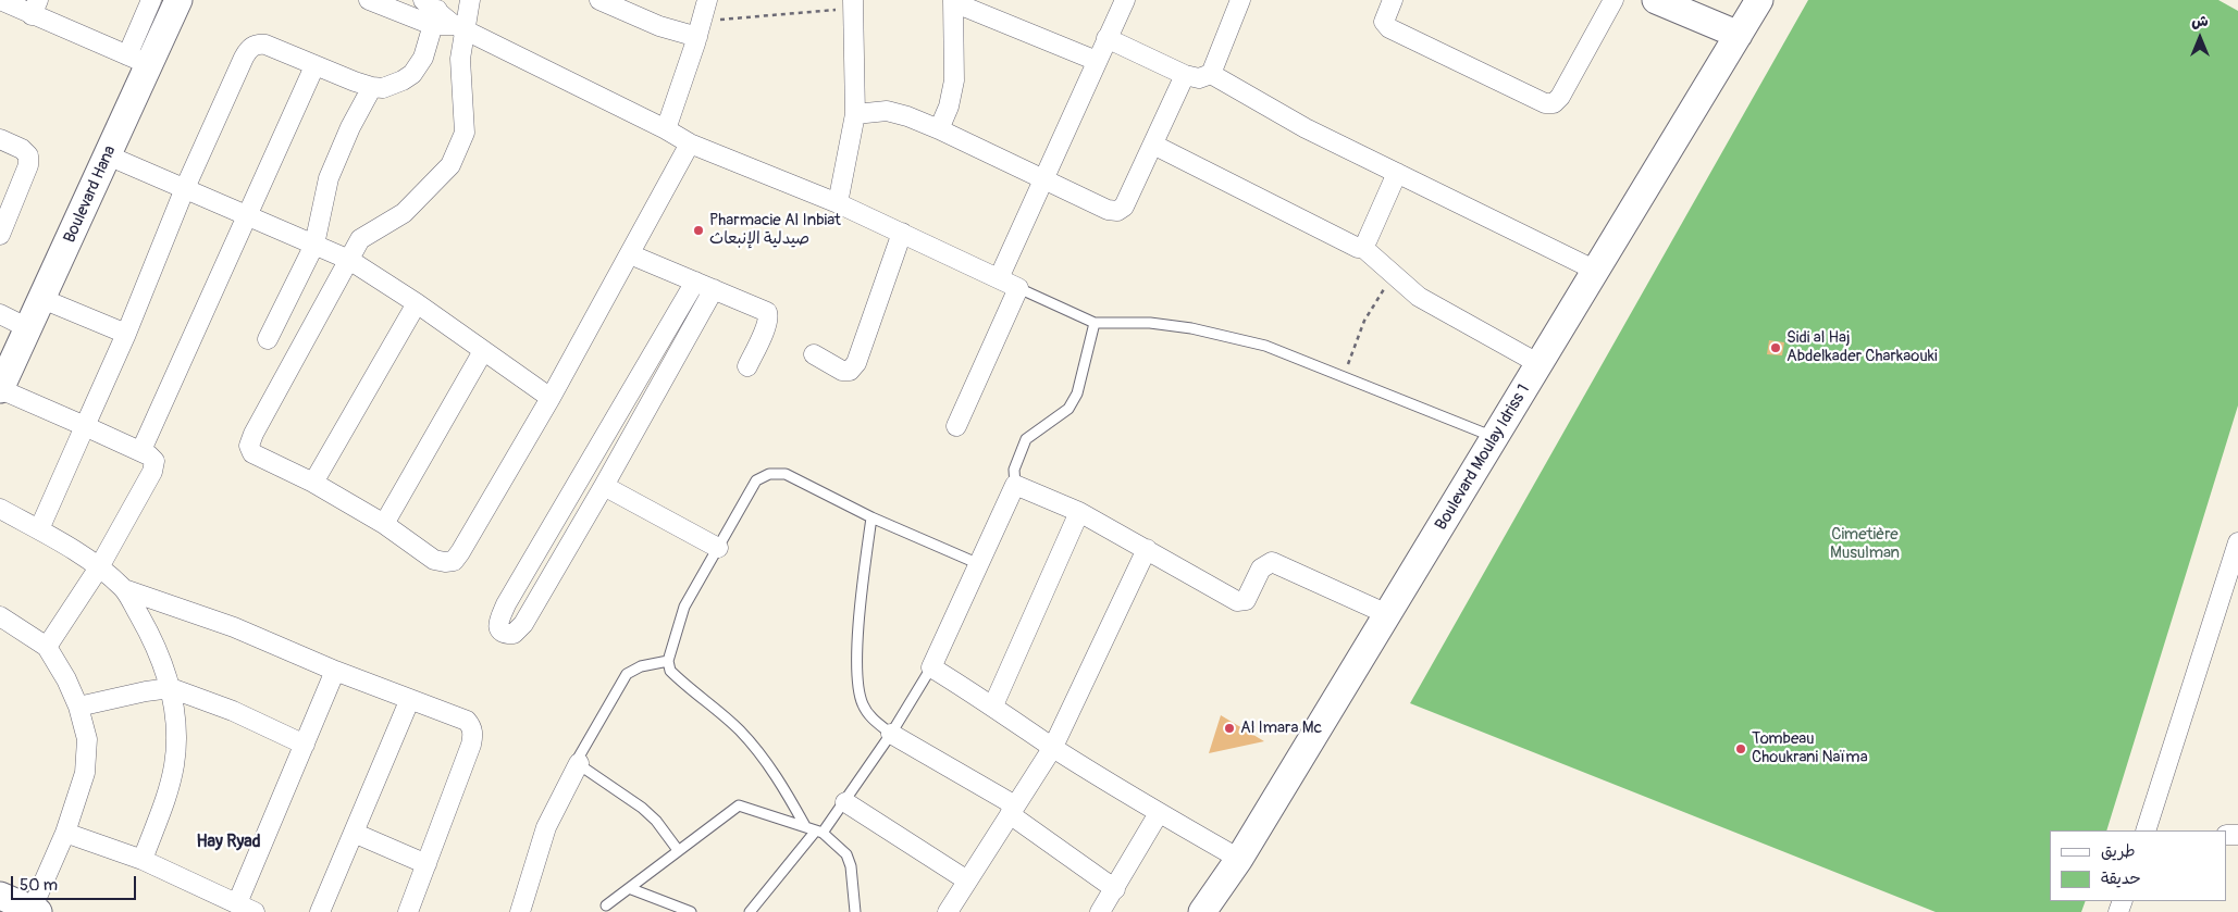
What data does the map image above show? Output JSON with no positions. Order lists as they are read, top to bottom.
{
  "streets": {
    "main road": ["Boulevard Hana", "Boulevard Moulay Idriss 1"]
  },
  "districts": ["Hay Ryad"],
  "parks": ["Cimetière Musulman"],
  "places": [
    "Pharmacie Al Inbiat صيدلية الإنبعاث",
    "Sidi al Haj Abdelkader Charkaouki",
    "Al Imara Mc",
    "Tombeau Choukrani Naïma"
  ],
  "legend": ["طريق", "حديقة"],
  "scale_bar": "50 m",
  "north": "top"
}
